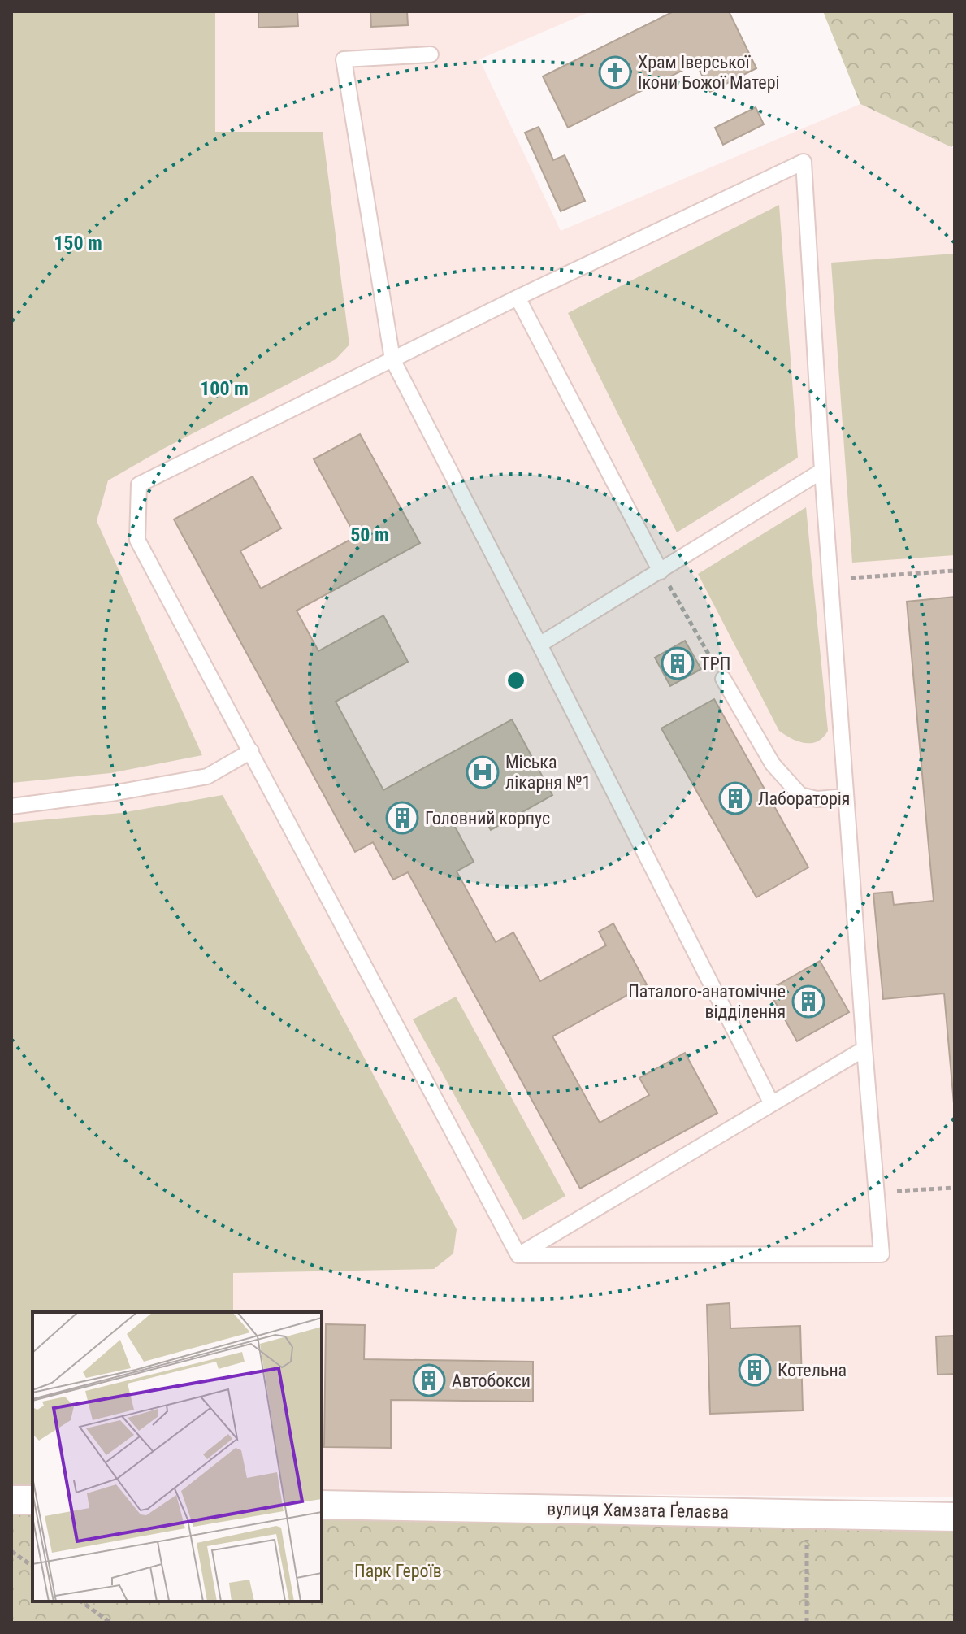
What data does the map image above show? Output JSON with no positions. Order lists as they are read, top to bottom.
{
  "streets": {
    "street": ["вулиця Хамзата Ґелаєва"]
  },
  "parks": ["Парк Героїв"],
  "places": {
    "church": ["Храм Іверської Ікони Божої Матері"],
    "building": [
      "ТРП",
      "Лабораторія",
      "Головний корпус",
      "Паталого-анатомічне відділення",
      "Котельна",
      "Автобокси"
    ],
    "hospital": ["Міська лікарня №1"]
  },
  "rings": ["150 m", "100 m", "50 m"]
}
